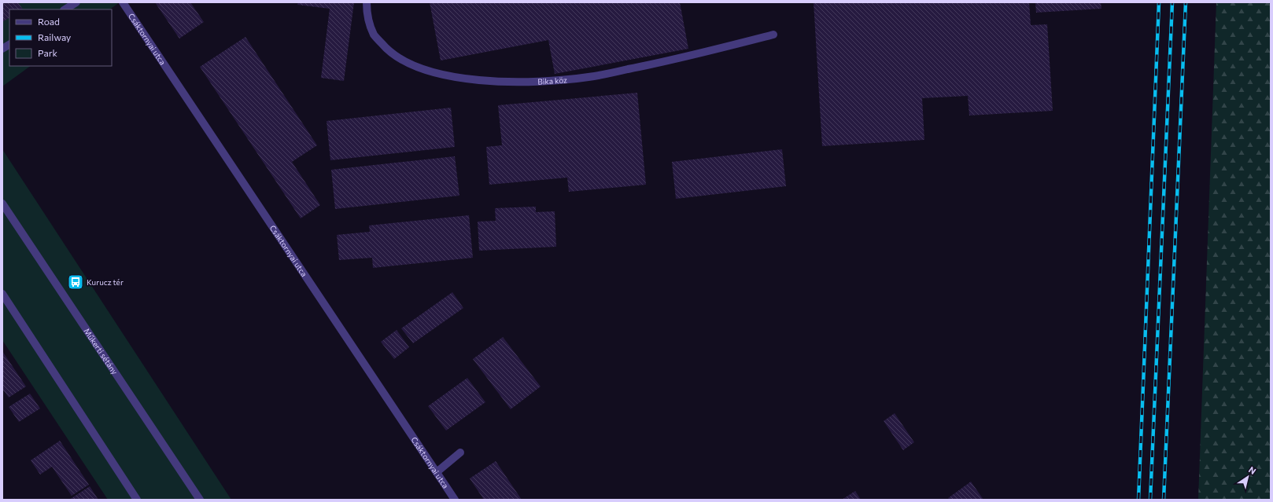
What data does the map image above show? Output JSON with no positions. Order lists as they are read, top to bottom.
{
  "streets": {
    "street": ["Csáktornyai utca", "Bika köz", "Műkerti sétány"]
  },
  "places": {
    "bus stop": ["Kurucz tér"]
  },
  "legend": ["Road", "Railway", "Park"],
  "north": "top right"
}
